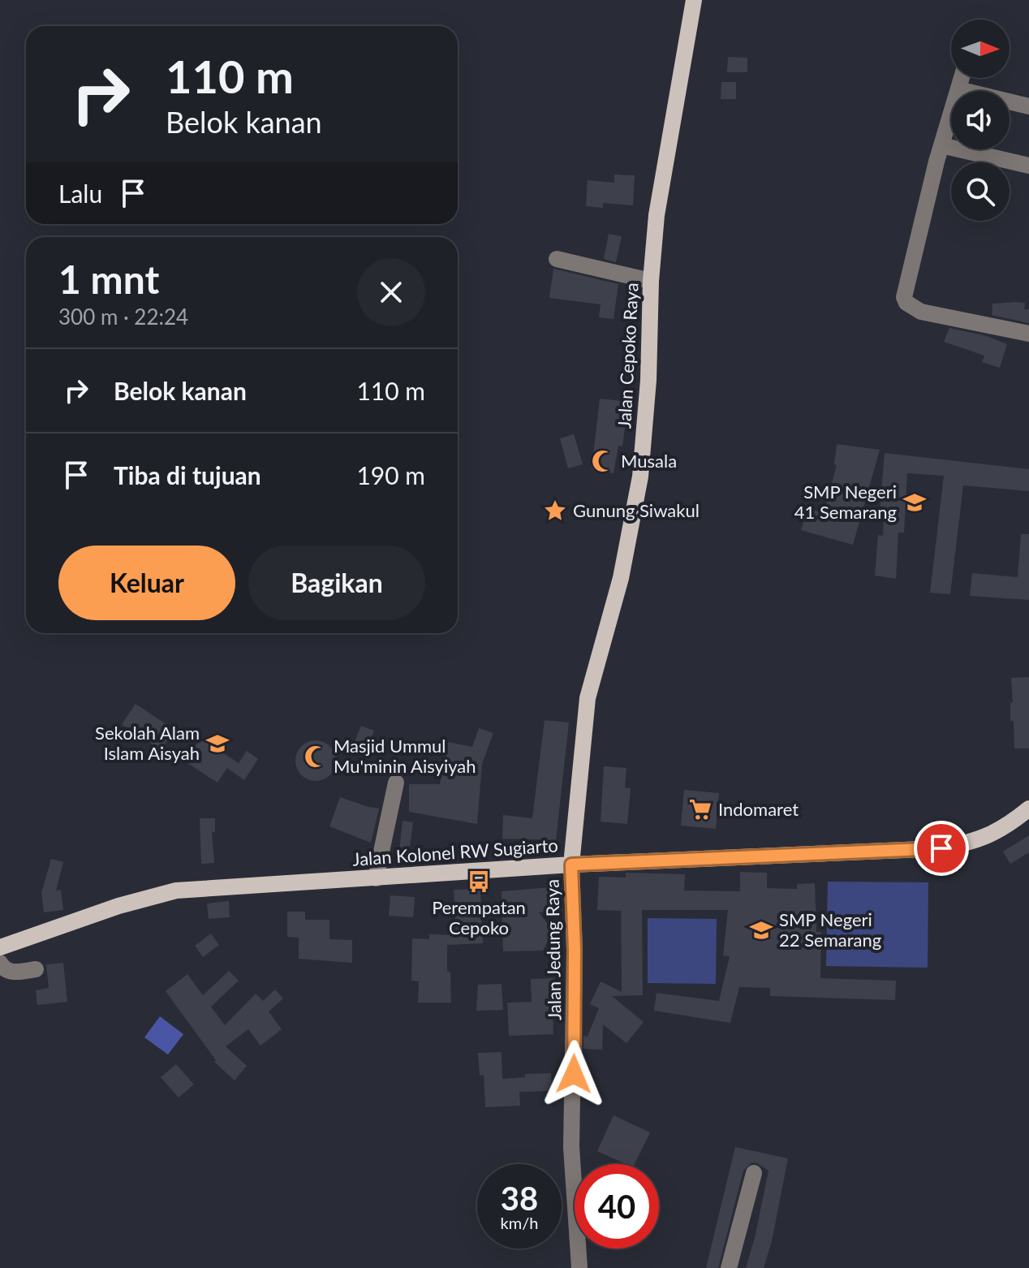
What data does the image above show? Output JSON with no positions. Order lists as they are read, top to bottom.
{
  "streets": {
    "main road": ["Jalan Cepoko Raya", "Jalan Kolonel RW Sugiarto"],
    "street": ["Jalan Jedung Raya"]
  },
  "crossings": [
    ["Jalan Cepoko Raya", "Jalan Kolonel RW Sugiarto"],
    ["Jalan Cepoko Raya", "Jalan Jedung Raya"],
    ["Jalan Kolonel RW Sugiarto", "Jalan Jedung Raya"]
  ],
  "places": {
    "mosque": ["Musala", "Masjid Ummul Mu'minin Aisyiyah"],
    "school or university": ["SMP Negeri 41 Semarang", "Sekolah Alam Islam Aisyah", "SMP Negeri 22 Semarang"],
    "place": ["Gunung Siwakul"],
    "supermarket": ["Indomaret"],
    "bus stop": ["Perempatan Cepoko"]
  },
  "north": "right",
  "page": {
    "turn": ["110 m", "Belok kanan"],
    "then": "Lalu",
    "heading": ["1 mnt", "300 m · 22:24"],
    "list": [
      {
        "name": "Belok kanan",
        "value": "110 m"
      },
      {
        "name": "Tiba di tujuan",
        "value": "190 m"
      }
    ],
    "buttons": ["Keluar", "Bagikan"],
    "speed": "38 km/h",
    "limit": "40"
  }
}
